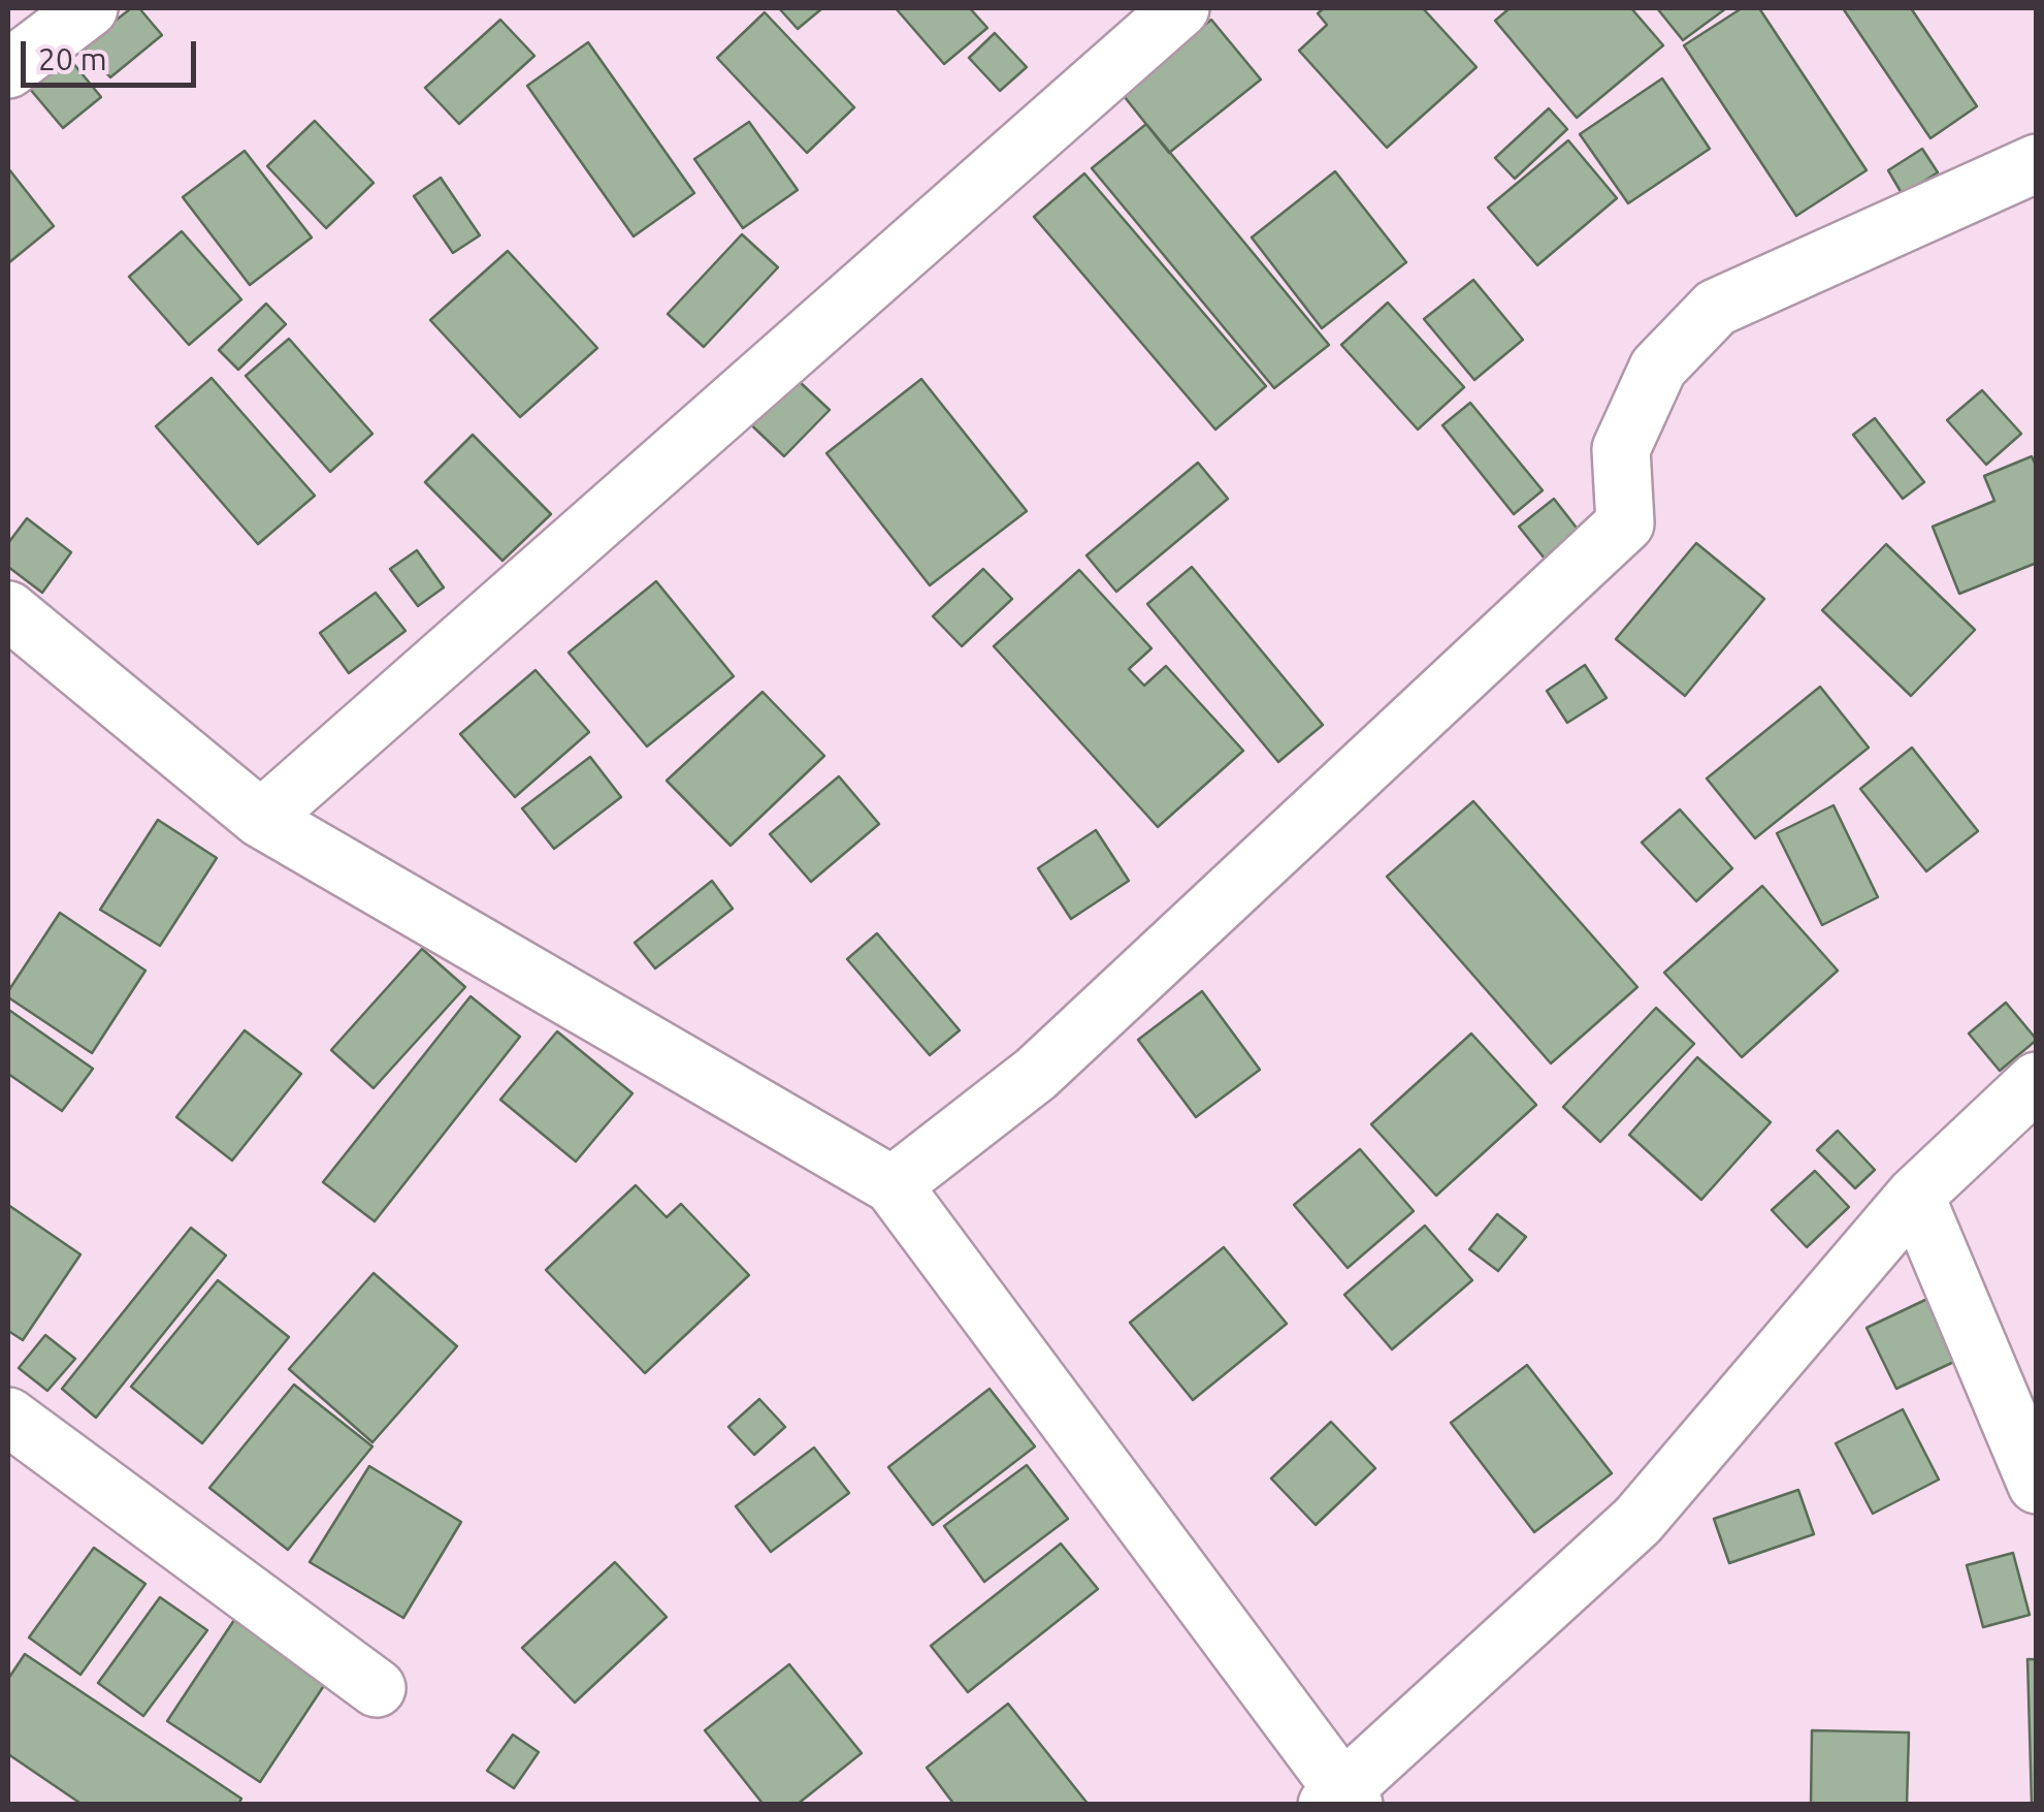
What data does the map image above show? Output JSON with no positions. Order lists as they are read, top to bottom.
{
  "scale_bar": "20 m"
}
